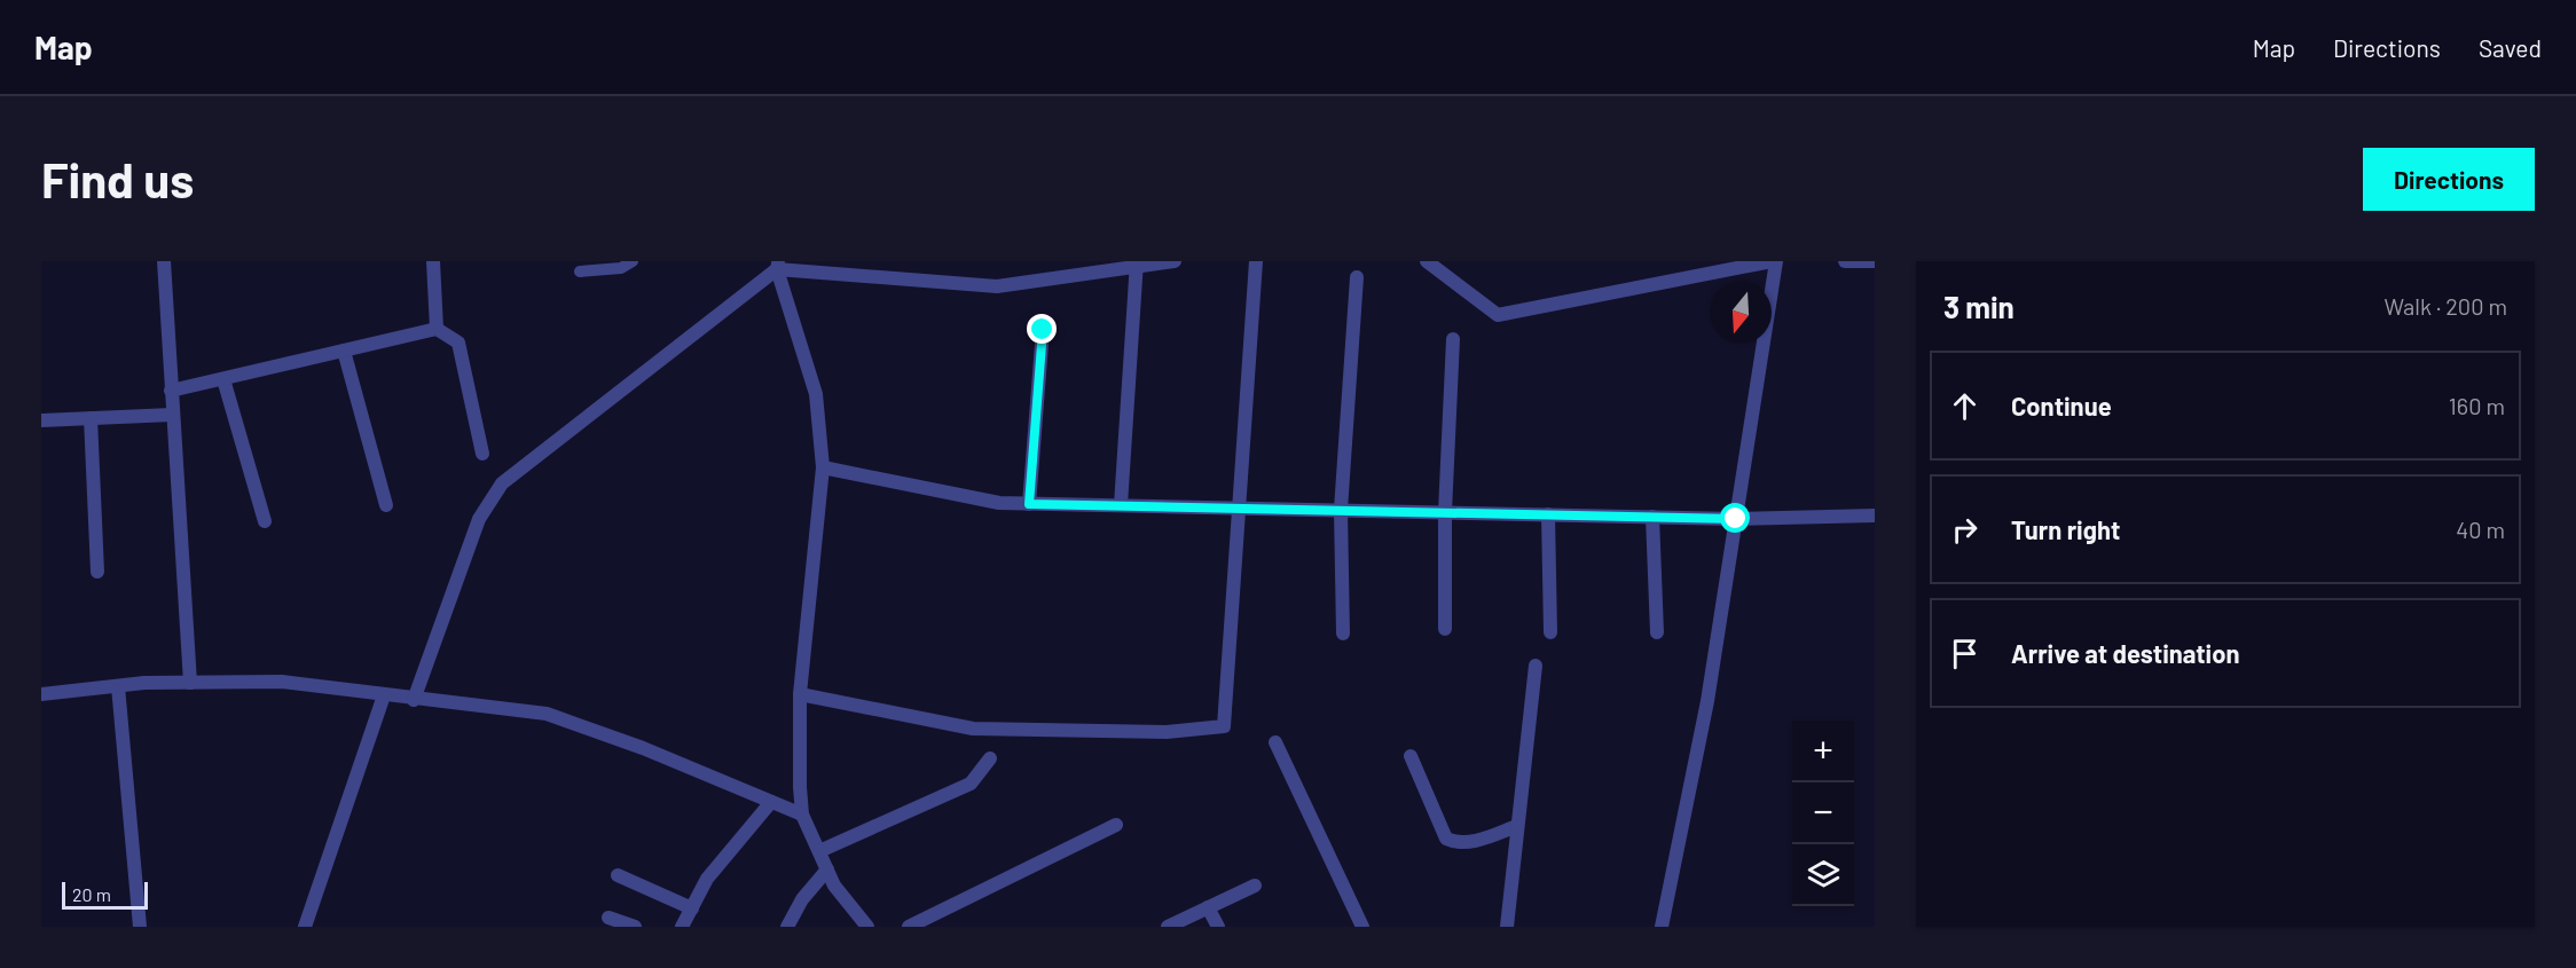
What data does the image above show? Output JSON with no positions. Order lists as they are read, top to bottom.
{
  "scale_bar": "20 m",
  "north": "bottom",
  "page": {
    "header": "Map",
    "nav": ["Map", "Directions", "Saved"],
    "buttons": "Directions",
    "title": "Find us",
    "heading": ["3 min", "Walk · 200 m"],
    "list": [
      ["Continue", "160 m"],
      ["Turn right", "40 m"],
      "Arrive at destination"
    ],
    "map_buttons": ["+", "−"],
    "scale": "20 m"
  }
}
